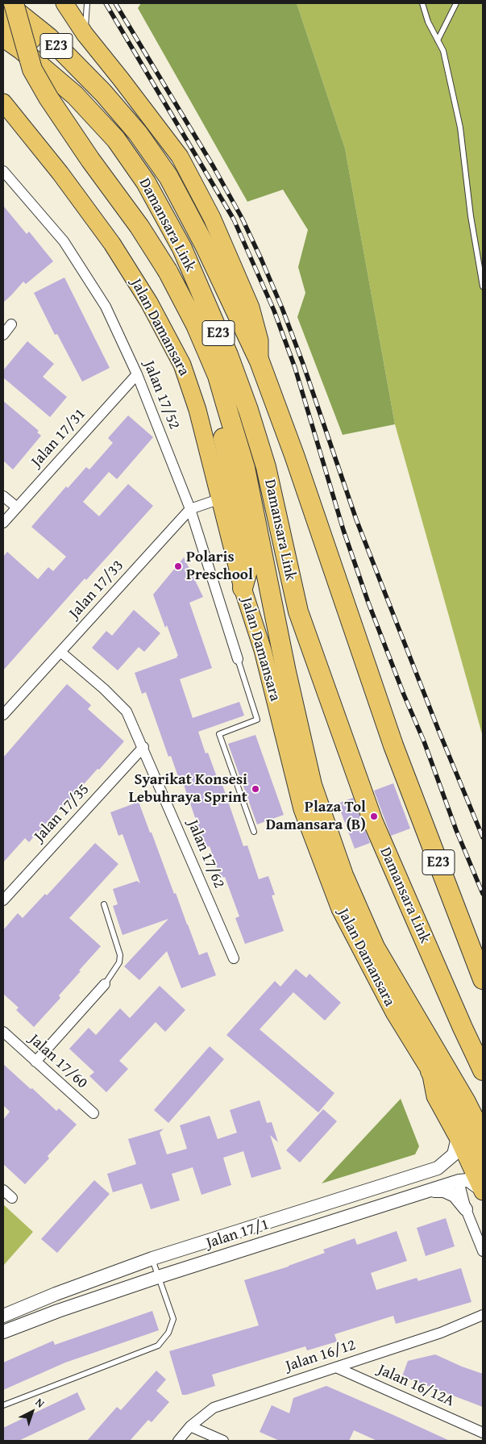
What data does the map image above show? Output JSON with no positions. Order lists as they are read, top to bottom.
{
  "streets": {
    "highway": ["E23", "Damansara Link"],
    "main road": ["Jalan Damansara"],
    "street": [
      "Jalan 17/52",
      "Jalan 17/31",
      "Jalan 17/33",
      "Jalan 17/35",
      "Jalan 17/62",
      "Jalan 17/60",
      "Jalan 17/1",
      "Jalan 16/12",
      "Jalan 16/12A"
    ]
  },
  "crossings": [
    ["Jalan Damansara", "Jalan 17/33"],
    ["Jalan Damansara", "Jalan 17/1"],
    ["Jalan 17/52", "Jalan 17/31"],
    ["Jalan 17/52", "Jalan 17/33"],
    ["Jalan 17/33", "Jalan 17/62"],
    ["Jalan 17/35", "Jalan 17/62"],
    ["Jalan 16/12", "Jalan 16/12A"]
  ],
  "places": ["Polaris Preschool", "Syarikat Konsesi Lebuhraya Sprint", "Plaza Tol Damansara (B)"],
  "north": "top right"
}
